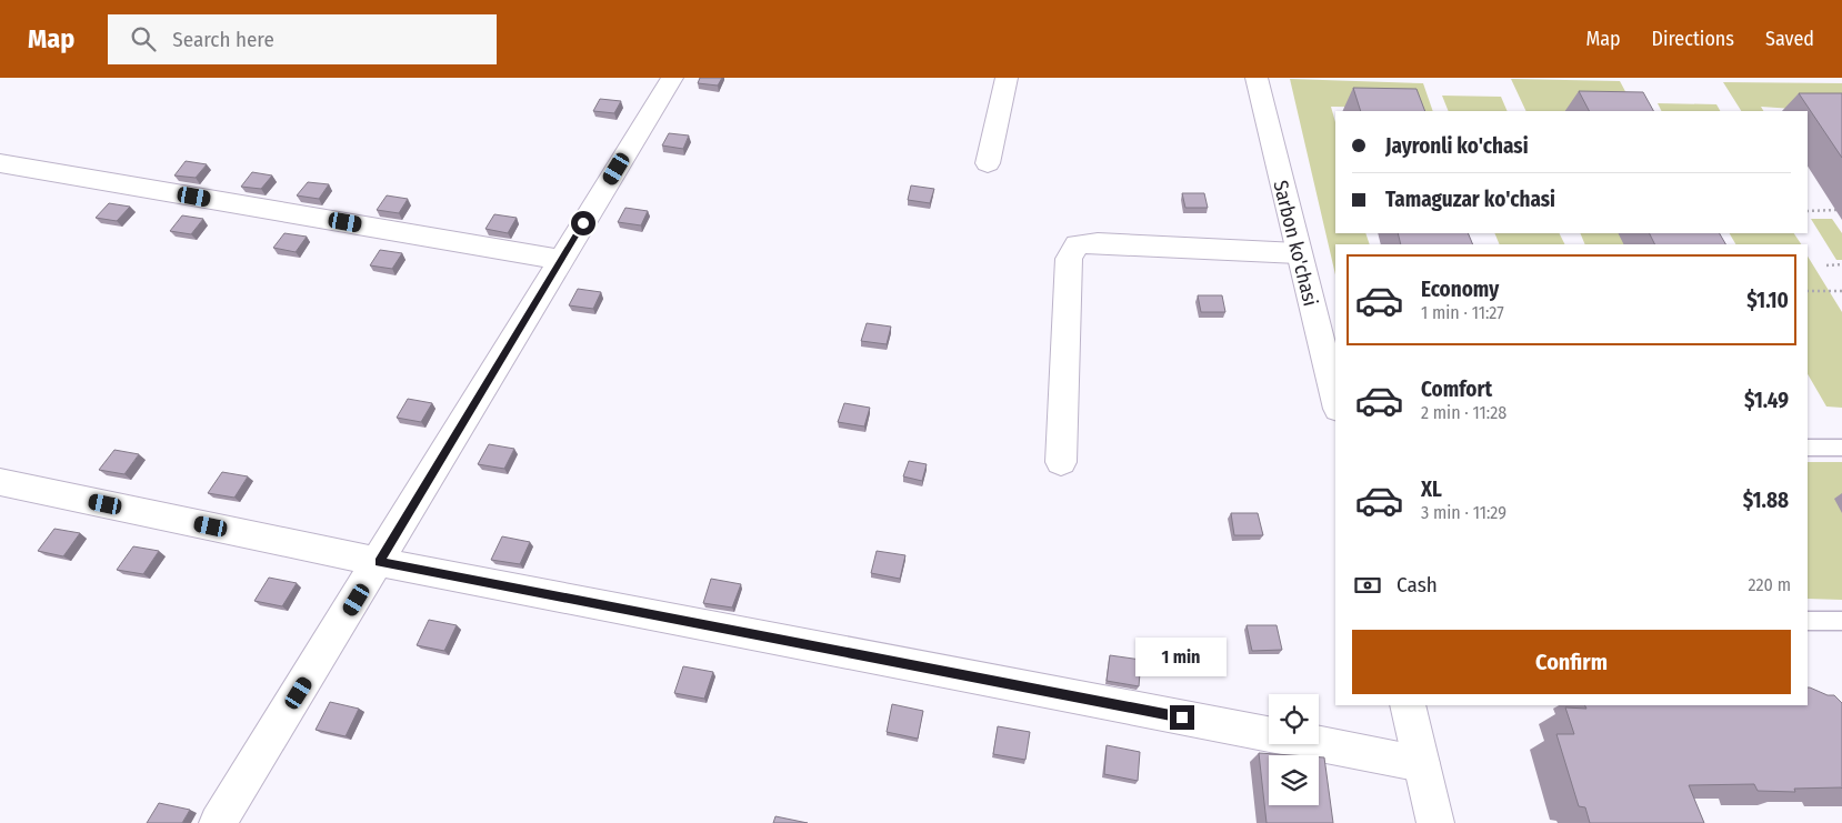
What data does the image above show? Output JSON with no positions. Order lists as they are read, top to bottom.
{
  "streets": {
    "street": ["Sarbon ko'chasi"]
  },
  "page": {
    "header": "Map",
    "search": "Search here",
    "nav": ["Map", "Directions", "Saved"],
    "banner": ["Jayronli ko'chasi", "Tamaguzar ko'chasi"],
    "list": [
      {
        "name": "Economy",
        "note": "1 min · 11:27",
        "value": "$1.10"
      },
      {
        "name": "Comfort",
        "note": "2 min · 11:28",
        "value": "$1.49"
      },
      {
        "name": "XL",
        "note": "3 min · 11:29",
        "value": "$1.88"
      }
    ],
    "pay": ["Cash", "220 m"],
    "buttons": "Confirm",
    "bubble": "1 min"
  }
}
